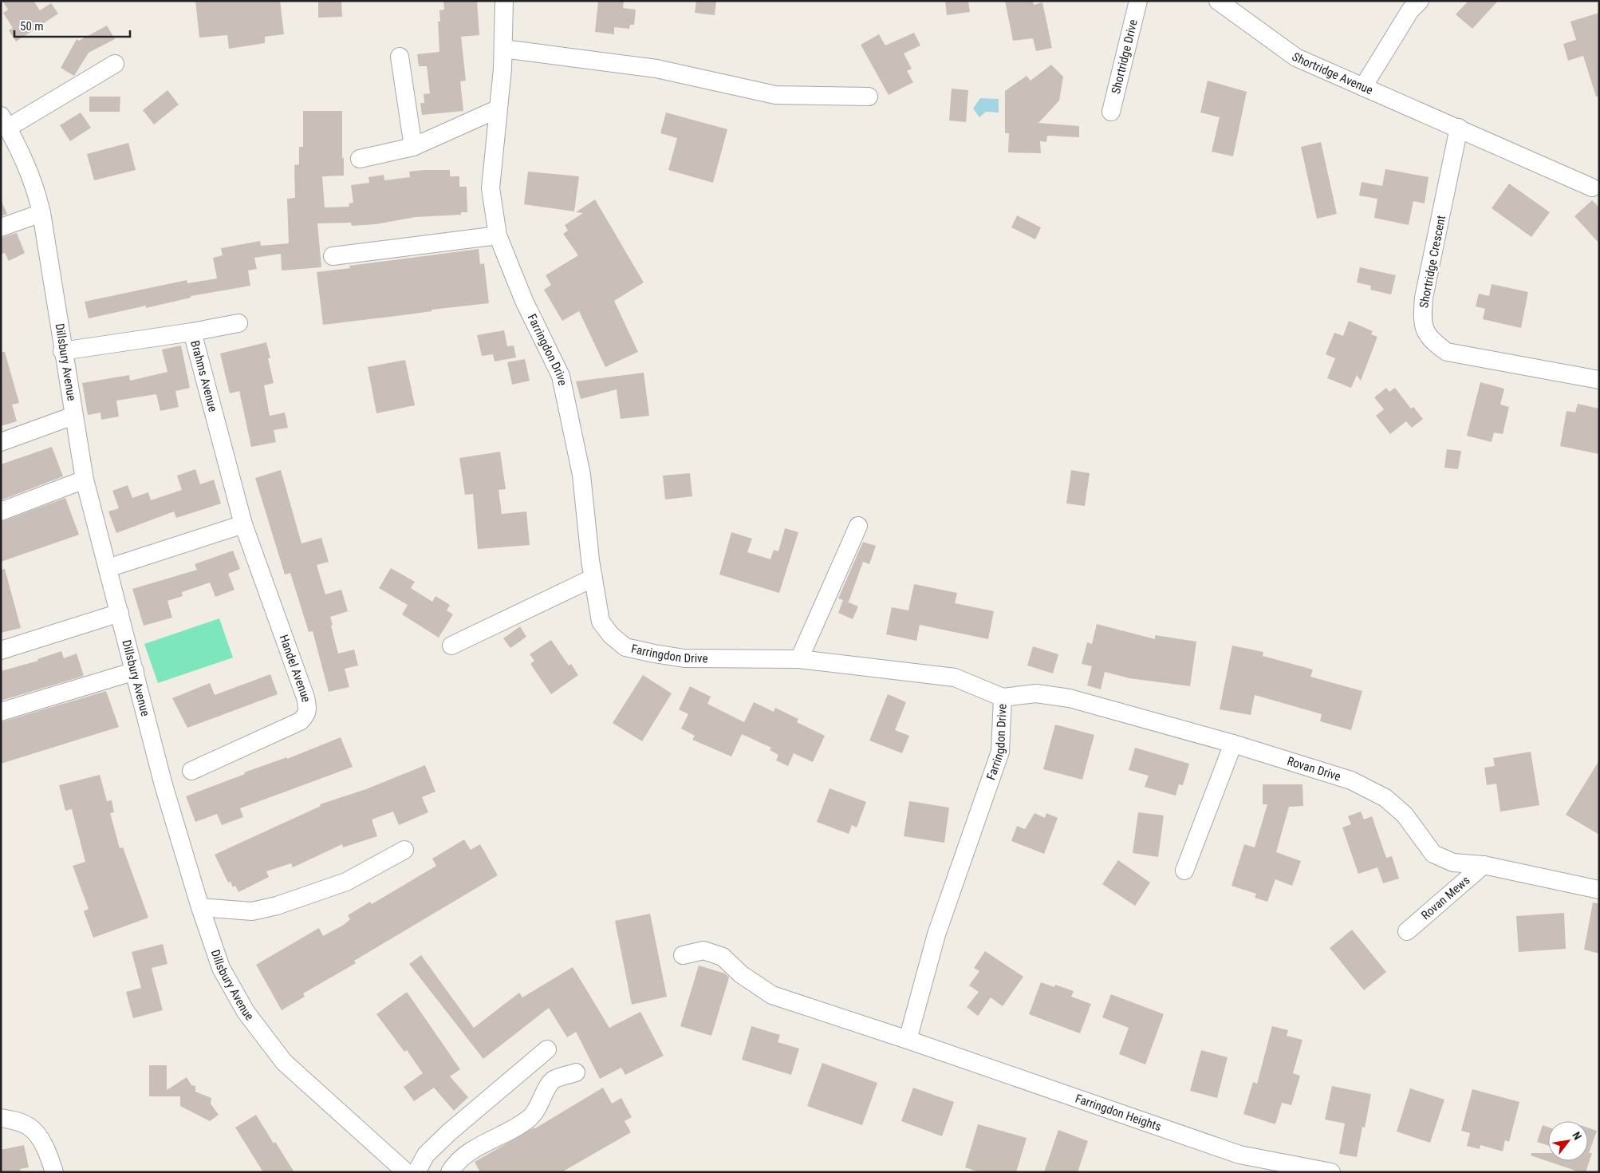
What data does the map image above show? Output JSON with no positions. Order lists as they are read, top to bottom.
{
  "streets": {
    "street": [
      "Shortridge Drive",
      "Shortridge Avenue",
      "Shortridge Crescent",
      "Farringdon Drive",
      "Dillsbury Avenue",
      "Brahms Avenue",
      "Handel Avenue",
      "Rovan Drive",
      "Rovan Mews",
      "Farringdon Heights"
    ]
  },
  "crossings": [
    ["Shortridge Avenue", "Shortridge Crescent"],
    ["Farringdon Drive", "Rovan Drive"],
    ["Farringdon Drive", "Farringdon Heights"],
    ["Dillsbury Avenue", "Brahms Avenue"],
    ["Brahms Avenue", "Handel Avenue"],
    ["Rovan Drive", "Rovan Mews"]
  ],
  "scale_bar": "50 m",
  "north": "top right"
}
